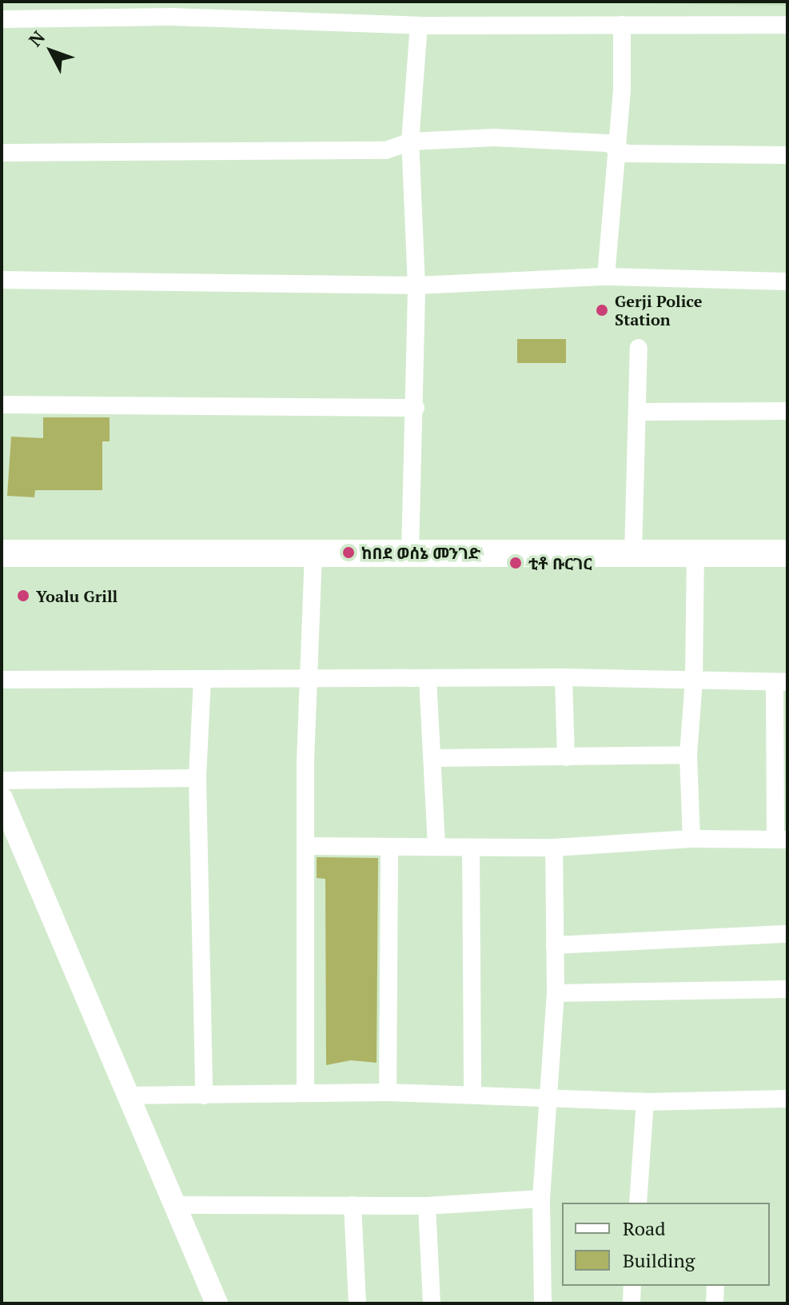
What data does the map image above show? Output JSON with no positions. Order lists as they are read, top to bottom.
{
  "places": [
    "Gerji Police Station",
    "ከበደ ወሰኔ መንገድ",
    "ቲቶ ቡርገር",
    "Yoalu Grill"
  ],
  "legend": ["Road", "Building"],
  "north": "top left"
}
